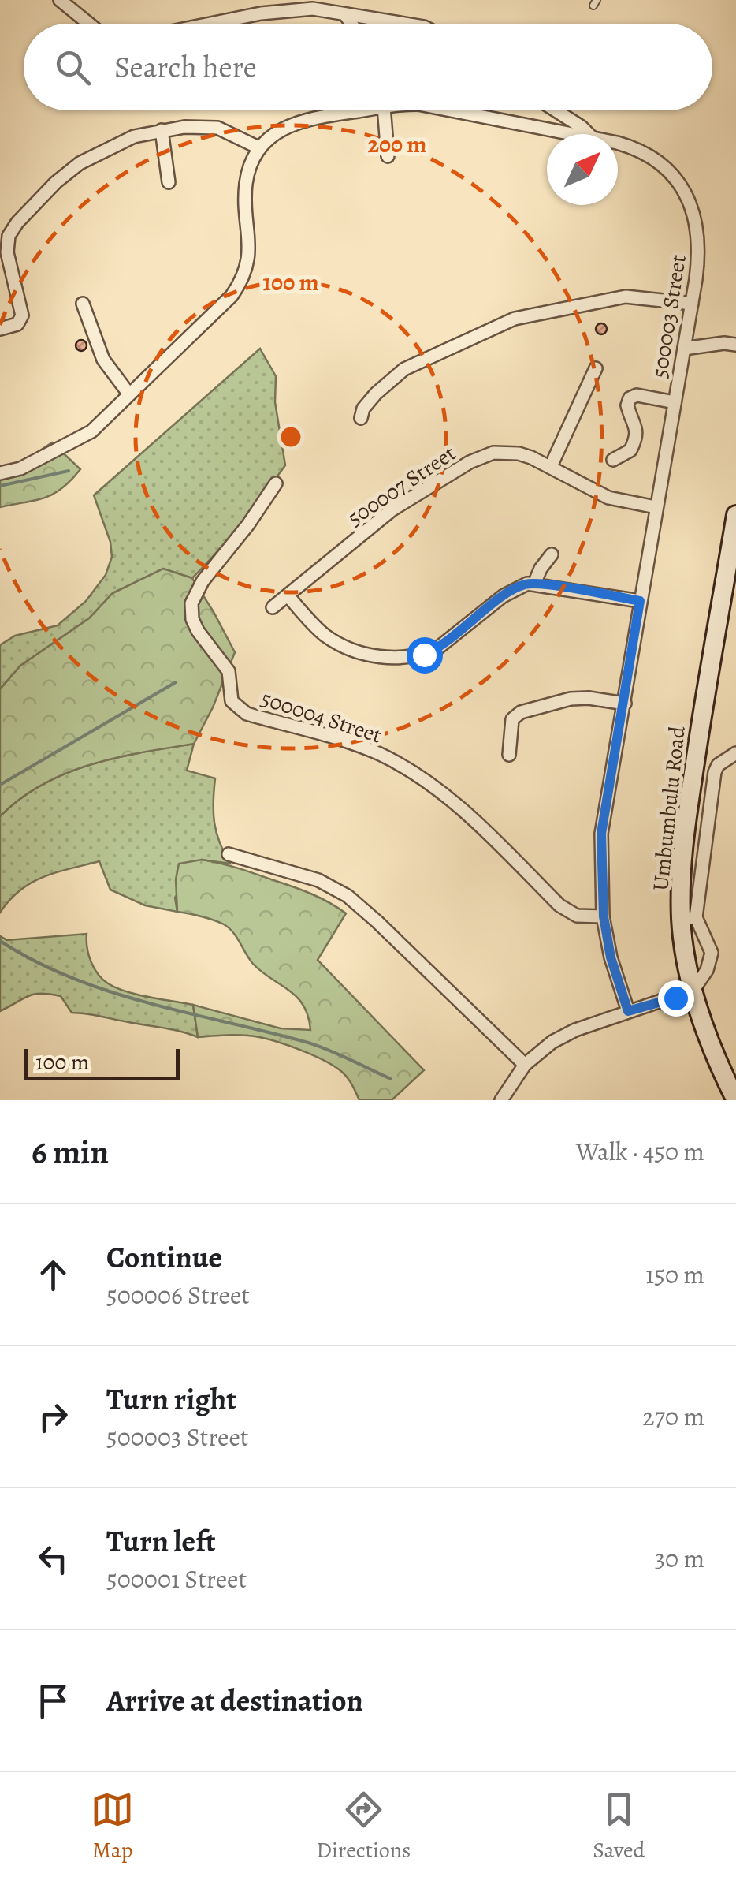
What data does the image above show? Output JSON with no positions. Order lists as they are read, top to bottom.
{
  "streets": {
    "main road": ["Umbumbulu Road"],
    "street": ["500003 Street", "500007 Street", "500004 Street"]
  },
  "crossings": [
    ["500003 Street", "500007 Street"],
    ["500003 Street", "500004 Street"]
  ],
  "scale_bar": "100 m",
  "north": "top right",
  "page": {
    "search": "Search here",
    "scale": "100 m",
    "heading": ["6 min", "Walk · 450 m"],
    "list": [
      ["Continue", "500006 Street", "150 m"],
      ["Turn right", "500003 Street", "270 m"],
      ["Turn left", "500001 Street", "30 m"],
      "Arrive at destination"
    ],
    "nav": ["Map", "Directions", "Saved"]
  },
  "rings": ["200 m", "100 m"]
}
